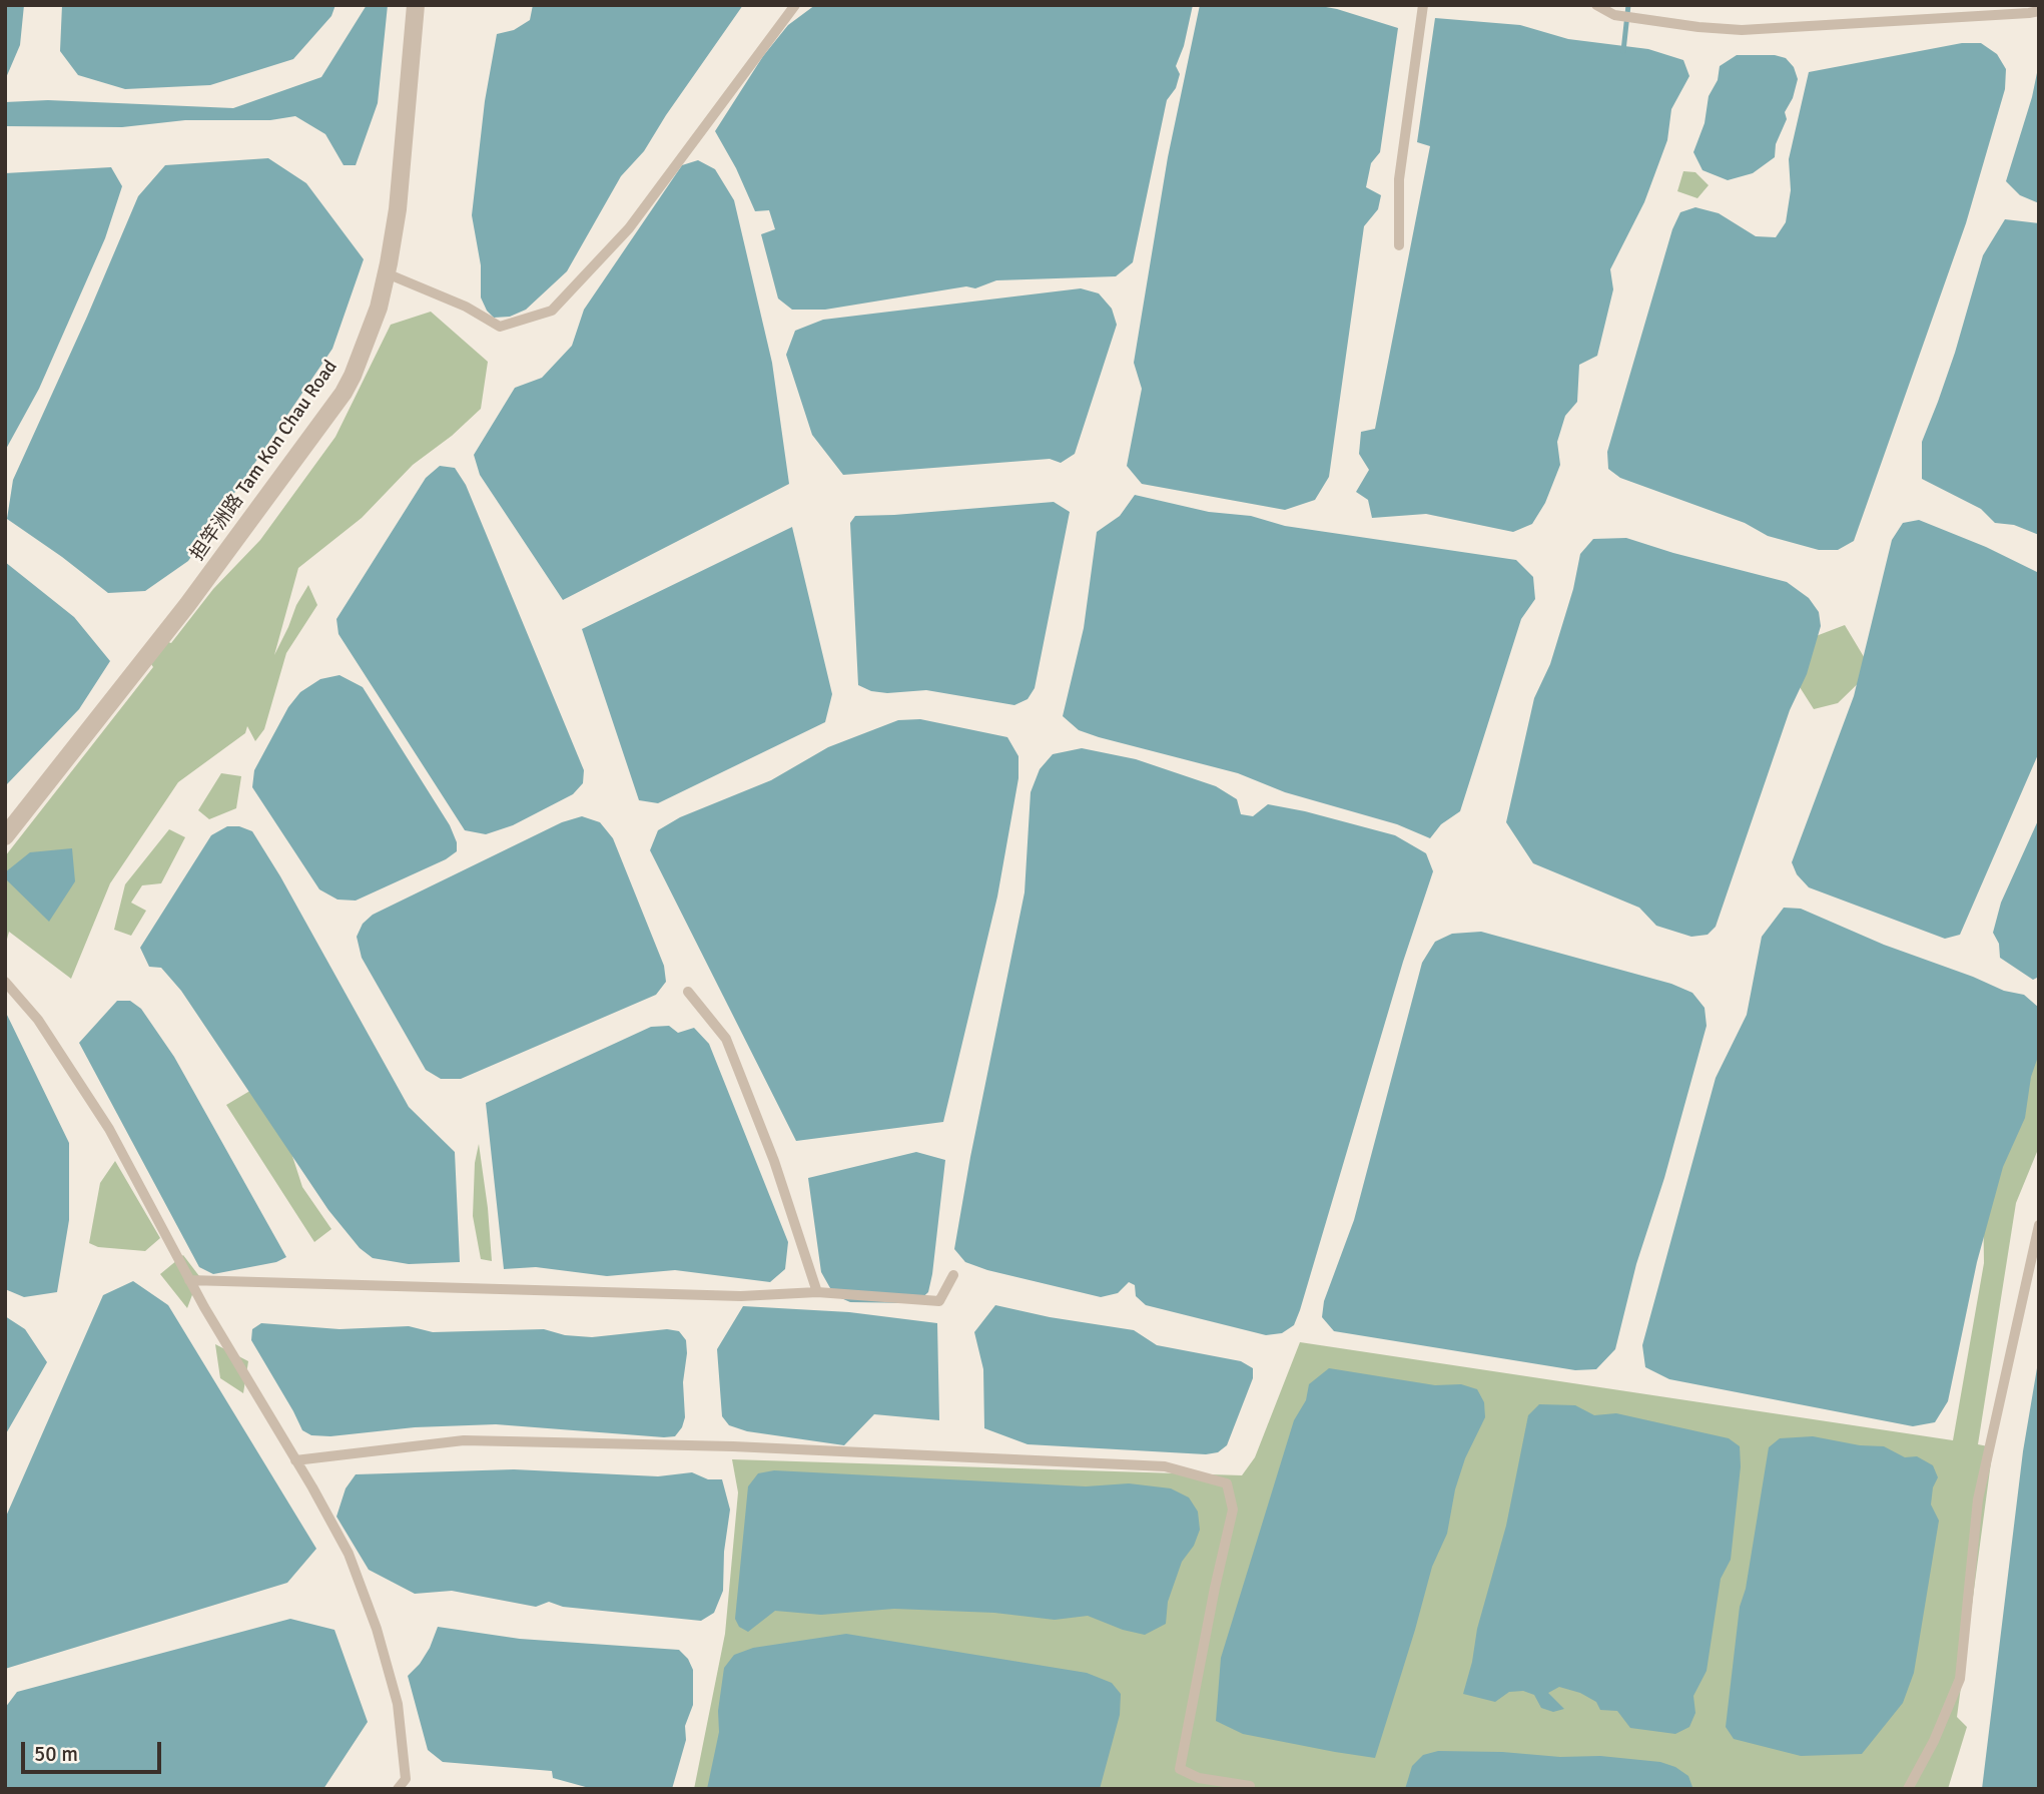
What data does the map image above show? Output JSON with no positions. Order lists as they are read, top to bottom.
{
  "streets": {
    "street": ["担竿洲路 Tam Kon Chau Road"]
  },
  "scale_bar": "50 m"
}
